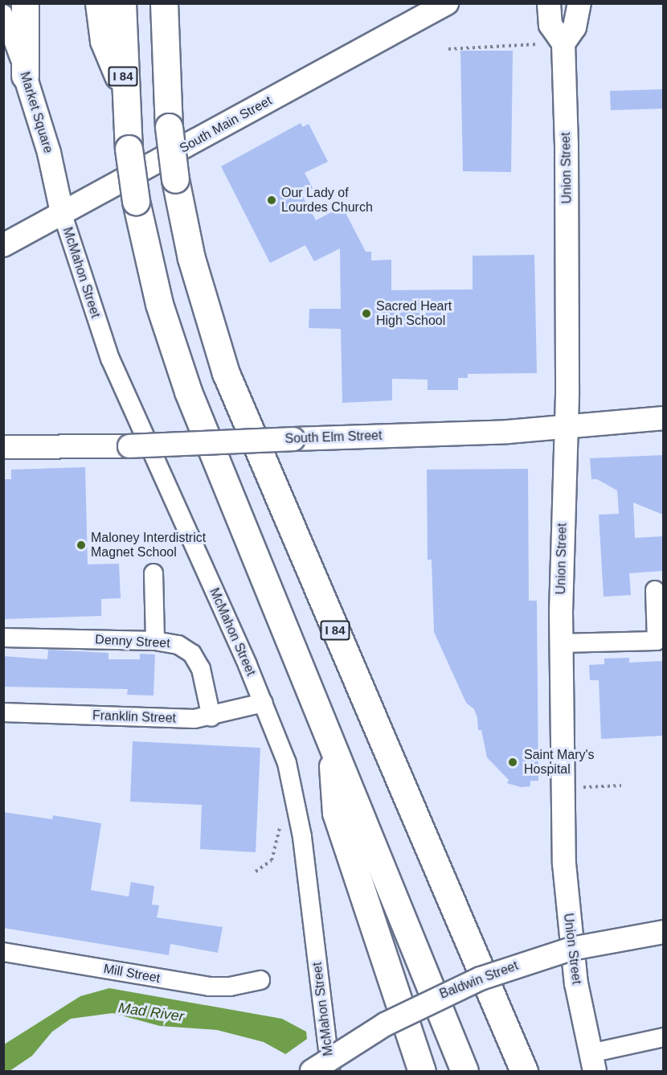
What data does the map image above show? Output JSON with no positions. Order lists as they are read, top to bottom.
{
  "streets": {
    "highway": ["I 84"],
    "main road": [
      "Market Square",
      "South Main Street",
      "Union Street",
      "South Elm Street",
      "Baldwin Street"
    ],
    "street": [
      "McMahon Street",
      "Denny Street",
      "Franklin Street",
      "Mill Street"
    ]
  },
  "crossings": [
    ["Market Square", "South Main Street"],
    ["Market Square", "McMahon Street"],
    ["South Main Street", "McMahon Street"],
    ["Union Street", "South Elm Street"],
    ["McMahon Street", "Franklin Street"],
    ["Denny Street", "Franklin Street"]
  ],
  "water": ["Mad River"],
  "places": [
    "Our Lady of Lourdes Church",
    "Sacred Heart High School",
    "Maloney Interdistrict Magnet School",
    "Saint Mary's Hospital"
  ]
}
